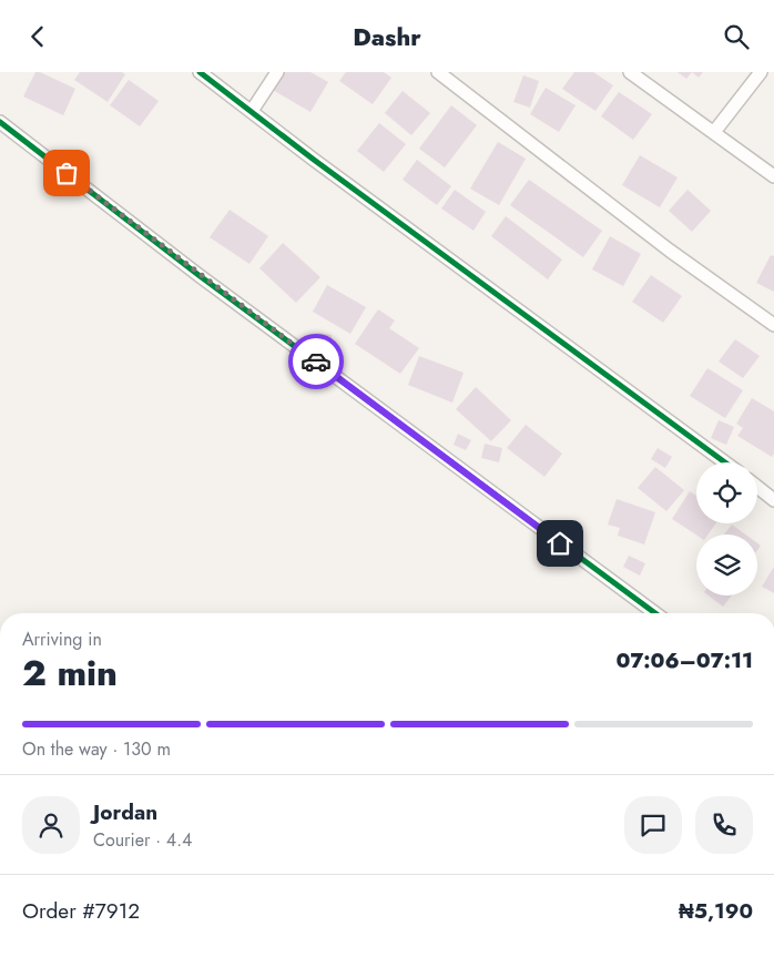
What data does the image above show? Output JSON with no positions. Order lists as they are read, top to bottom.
{
  "page": {
    "header": "Dashr",
    "heading": ["2 min", "Arriving in", "07:06–07:11"],
    "panel": [
      "Jordan",
      "Courier · 4.4",
      "Order #7912",
      "₦5,190"
    ],
    "bar": "On the way · 130 m"
  }
}
